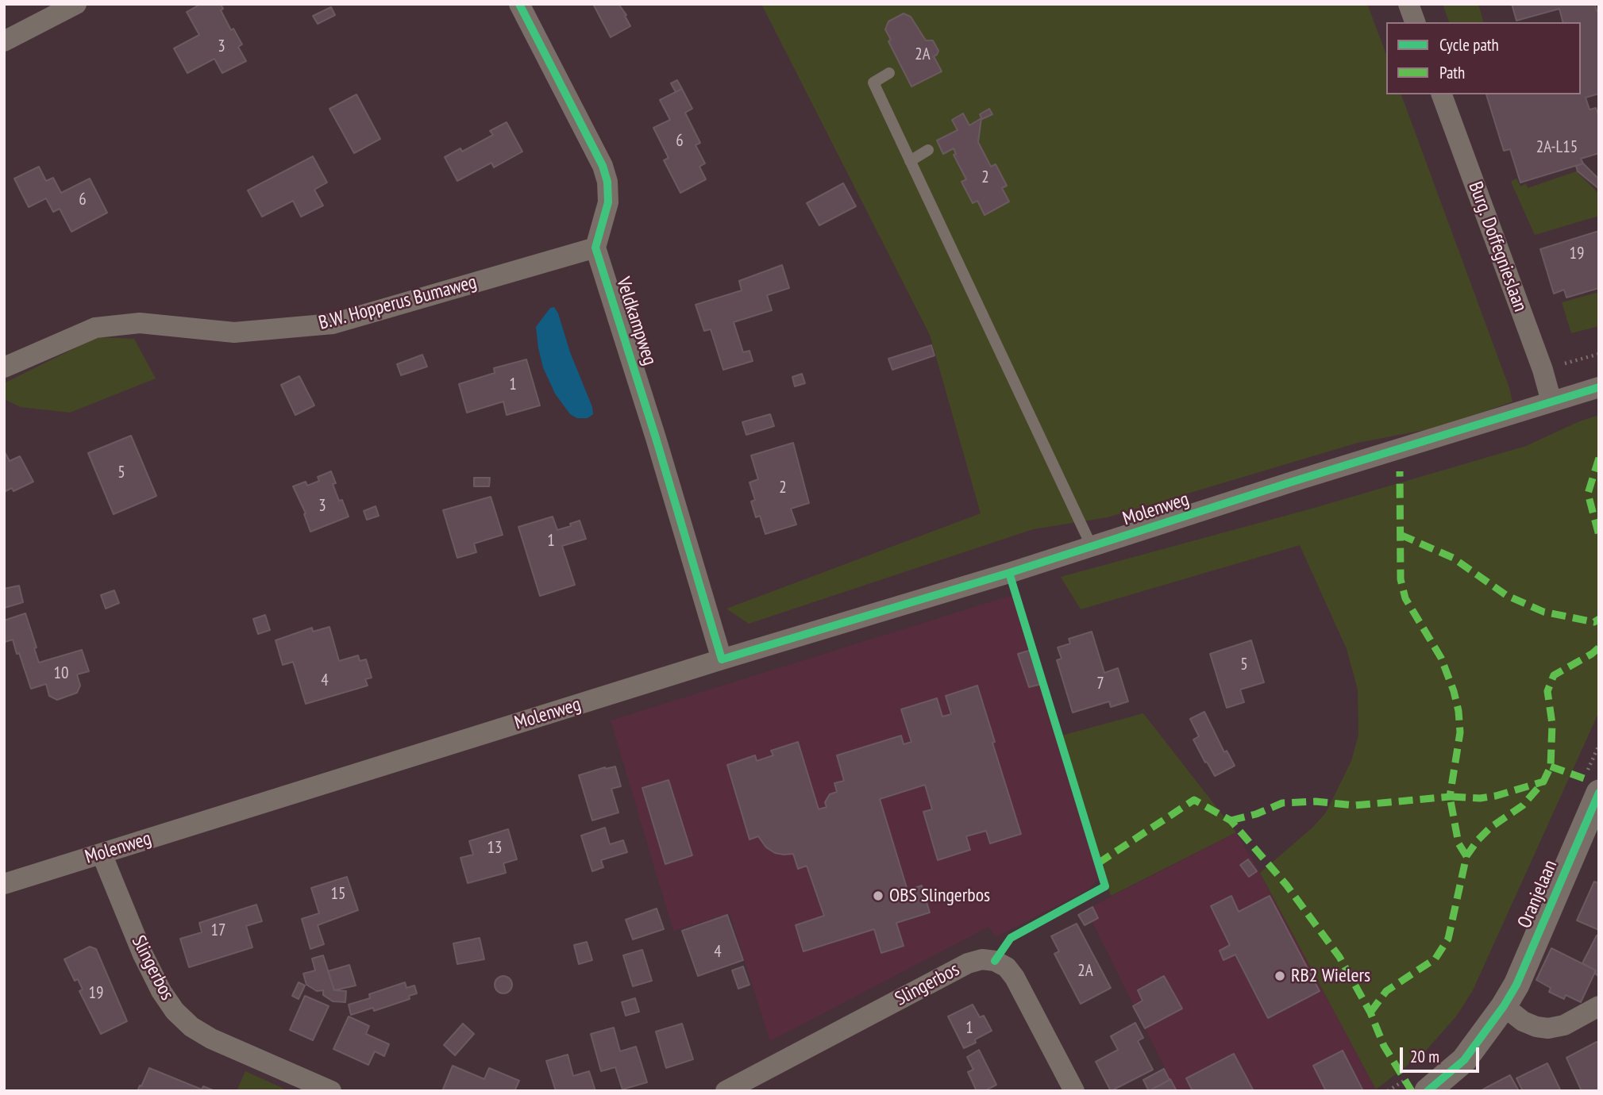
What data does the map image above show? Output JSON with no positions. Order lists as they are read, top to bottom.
{
  "streets": {
    "street": [
      "Burg. Doffegnieslaan",
      "B.W. Hopperus Bumaweg",
      "Veldkampweg",
      "Molenweg",
      "Oranjelaan",
      "Slingerbos"
    ]
  },
  "crossings": [
    ["Burg. Doffegnieslaan", "Molenweg"],
    ["B.W. Hopperus Bumaweg", "Veldkampweg"],
    ["Veldkampweg", "Molenweg"],
    ["Molenweg", "Slingerbos"]
  ],
  "places": ["OBS Slingerbos", "RB2 Wielers"],
  "house_numbers": [
    "3",
    "2A",
    "6",
    "2A-L15",
    "2",
    "6",
    "19",
    "1",
    "5",
    "2",
    "3",
    "1",
    "5",
    "10",
    "4",
    "7",
    "13",
    "15",
    "17",
    "4",
    "2A",
    "19",
    "1"
  ],
  "legend": ["Cycle path", "Path"],
  "scale_bar": "20 m"
}
